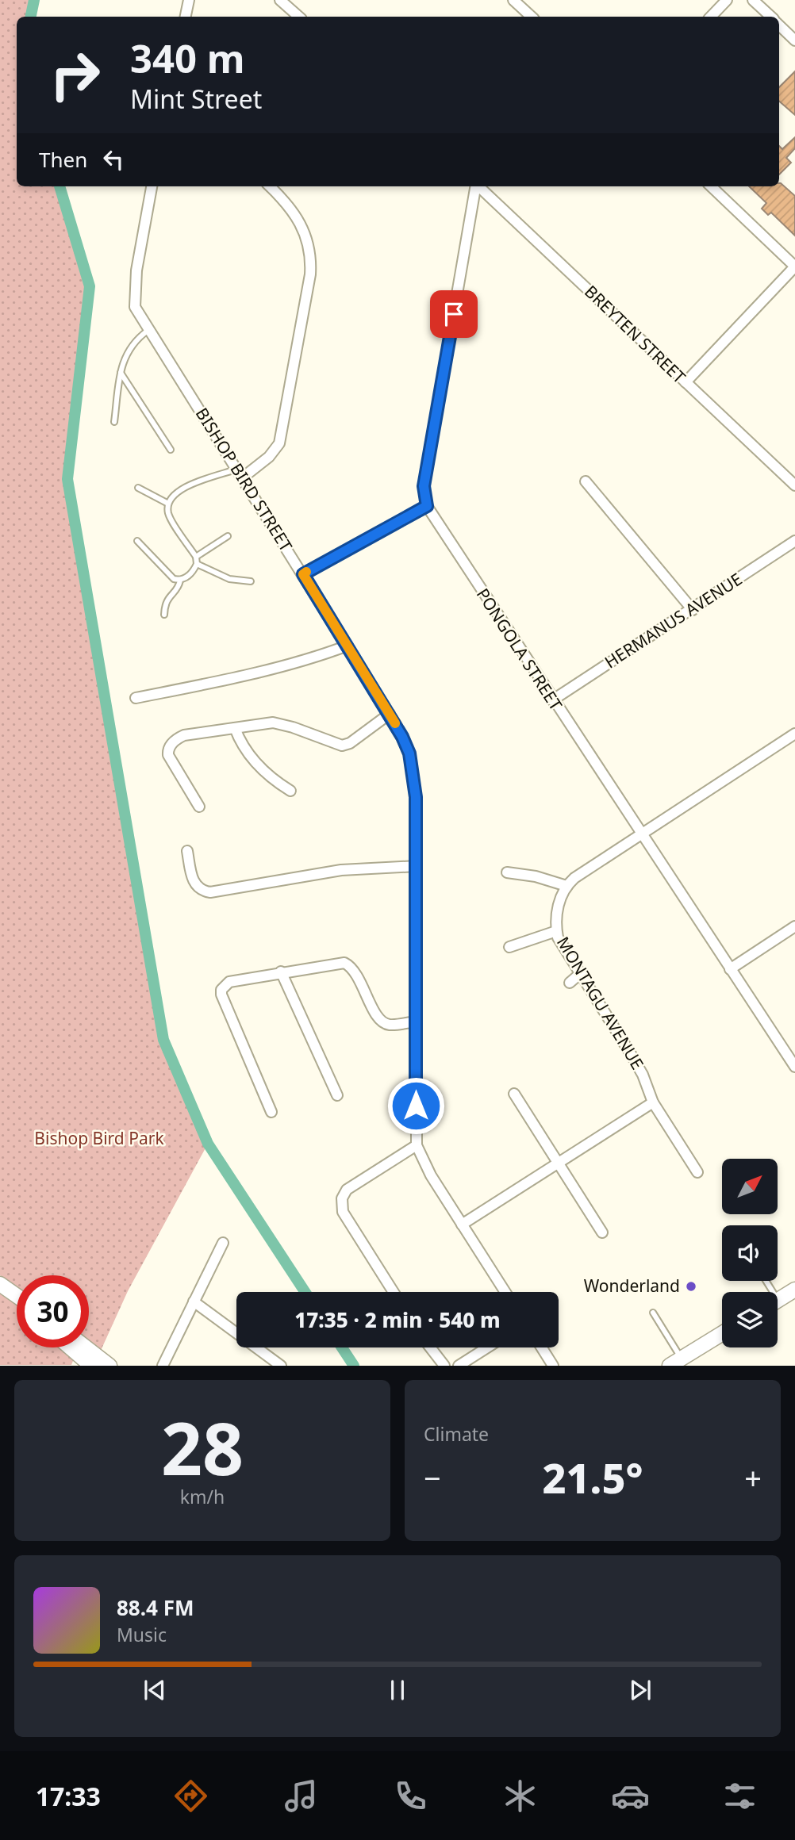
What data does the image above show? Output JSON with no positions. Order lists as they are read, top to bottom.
{
  "streets": {
    "street": [
      "BREYTEN STREET",
      "BISHOP BIRD STREET",
      "HERMANUS AVENUE",
      "PONGOLA STREET",
      "MONTAGU AVENUE"
    ]
  },
  "crossings": [
    ["HERMANUS AVENUE", "PONGOLA STREET"]
  ],
  "parks": ["Bishop Bird Park"],
  "places": ["Wonderland"],
  "north": "top right",
  "page": {
    "turn": ["340 m", "Mint Street"],
    "then": "Then",
    "limit": "30",
    "trip": "17:35 · 2 min · 540 m",
    "tile": [
      ["28", "km/h"],
      "Climate"
    ],
    "heat": ["−", "21.5°", "+"],
    "song": ["88.4 FM", "Music"],
    "tabs": "17:33"
  }
}
